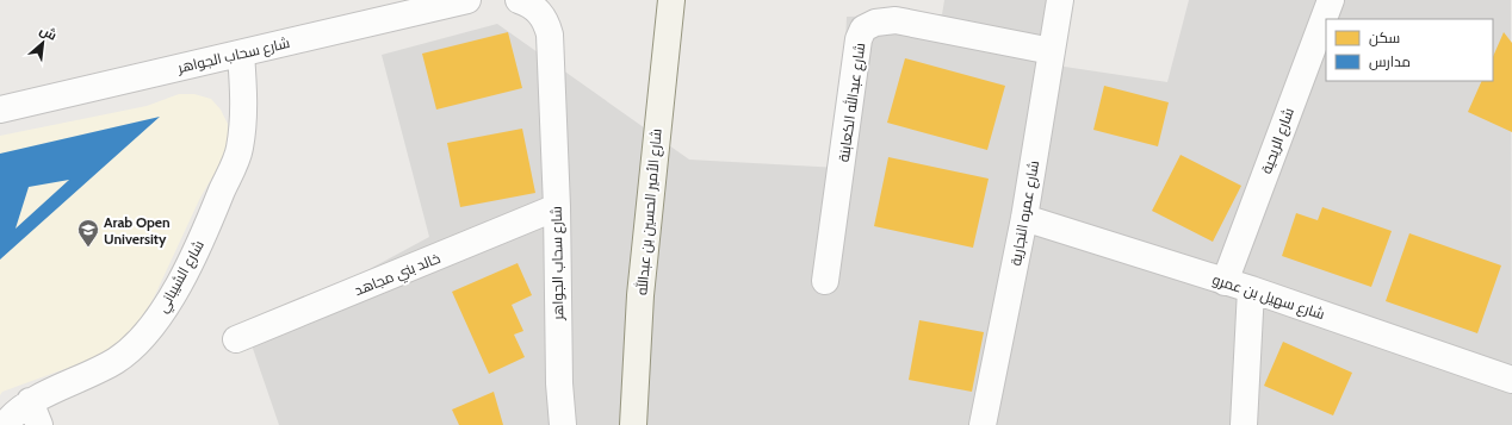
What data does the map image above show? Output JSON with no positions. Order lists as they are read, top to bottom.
{
  "streets": {
    "main road": ["شارع الأمير الحسين بن عبدالله"],
    "street": [
      "شارع سحاب الجواهر",
      "شارع عبدالله الكعابنة",
      "شارع الريحية",
      "شارع عمره النجارية",
      "خالد بني مجاهد",
      "شارع الشيباني",
      "شارع سهيل بن عمرو"
    ]
  },
  "crossings": [
    ["شارع سحاب الجواهر", "خالد بني مجاهد"],
    ["شارع سحاب الجواهر", "شارع الشيباني"],
    ["شارع عبدالله الكعابنة", "شارع عمره النجارية"],
    ["شارع الريحية", "شارع سهيل بن عمرو"],
    ["شارع عمره النجارية", "شارع سهيل بن عمرو"]
  ],
  "places": {
    "school or university": ["Arab Open University"]
  },
  "legend": ["سكن", "مدارس"],
  "north": "top right"
}
